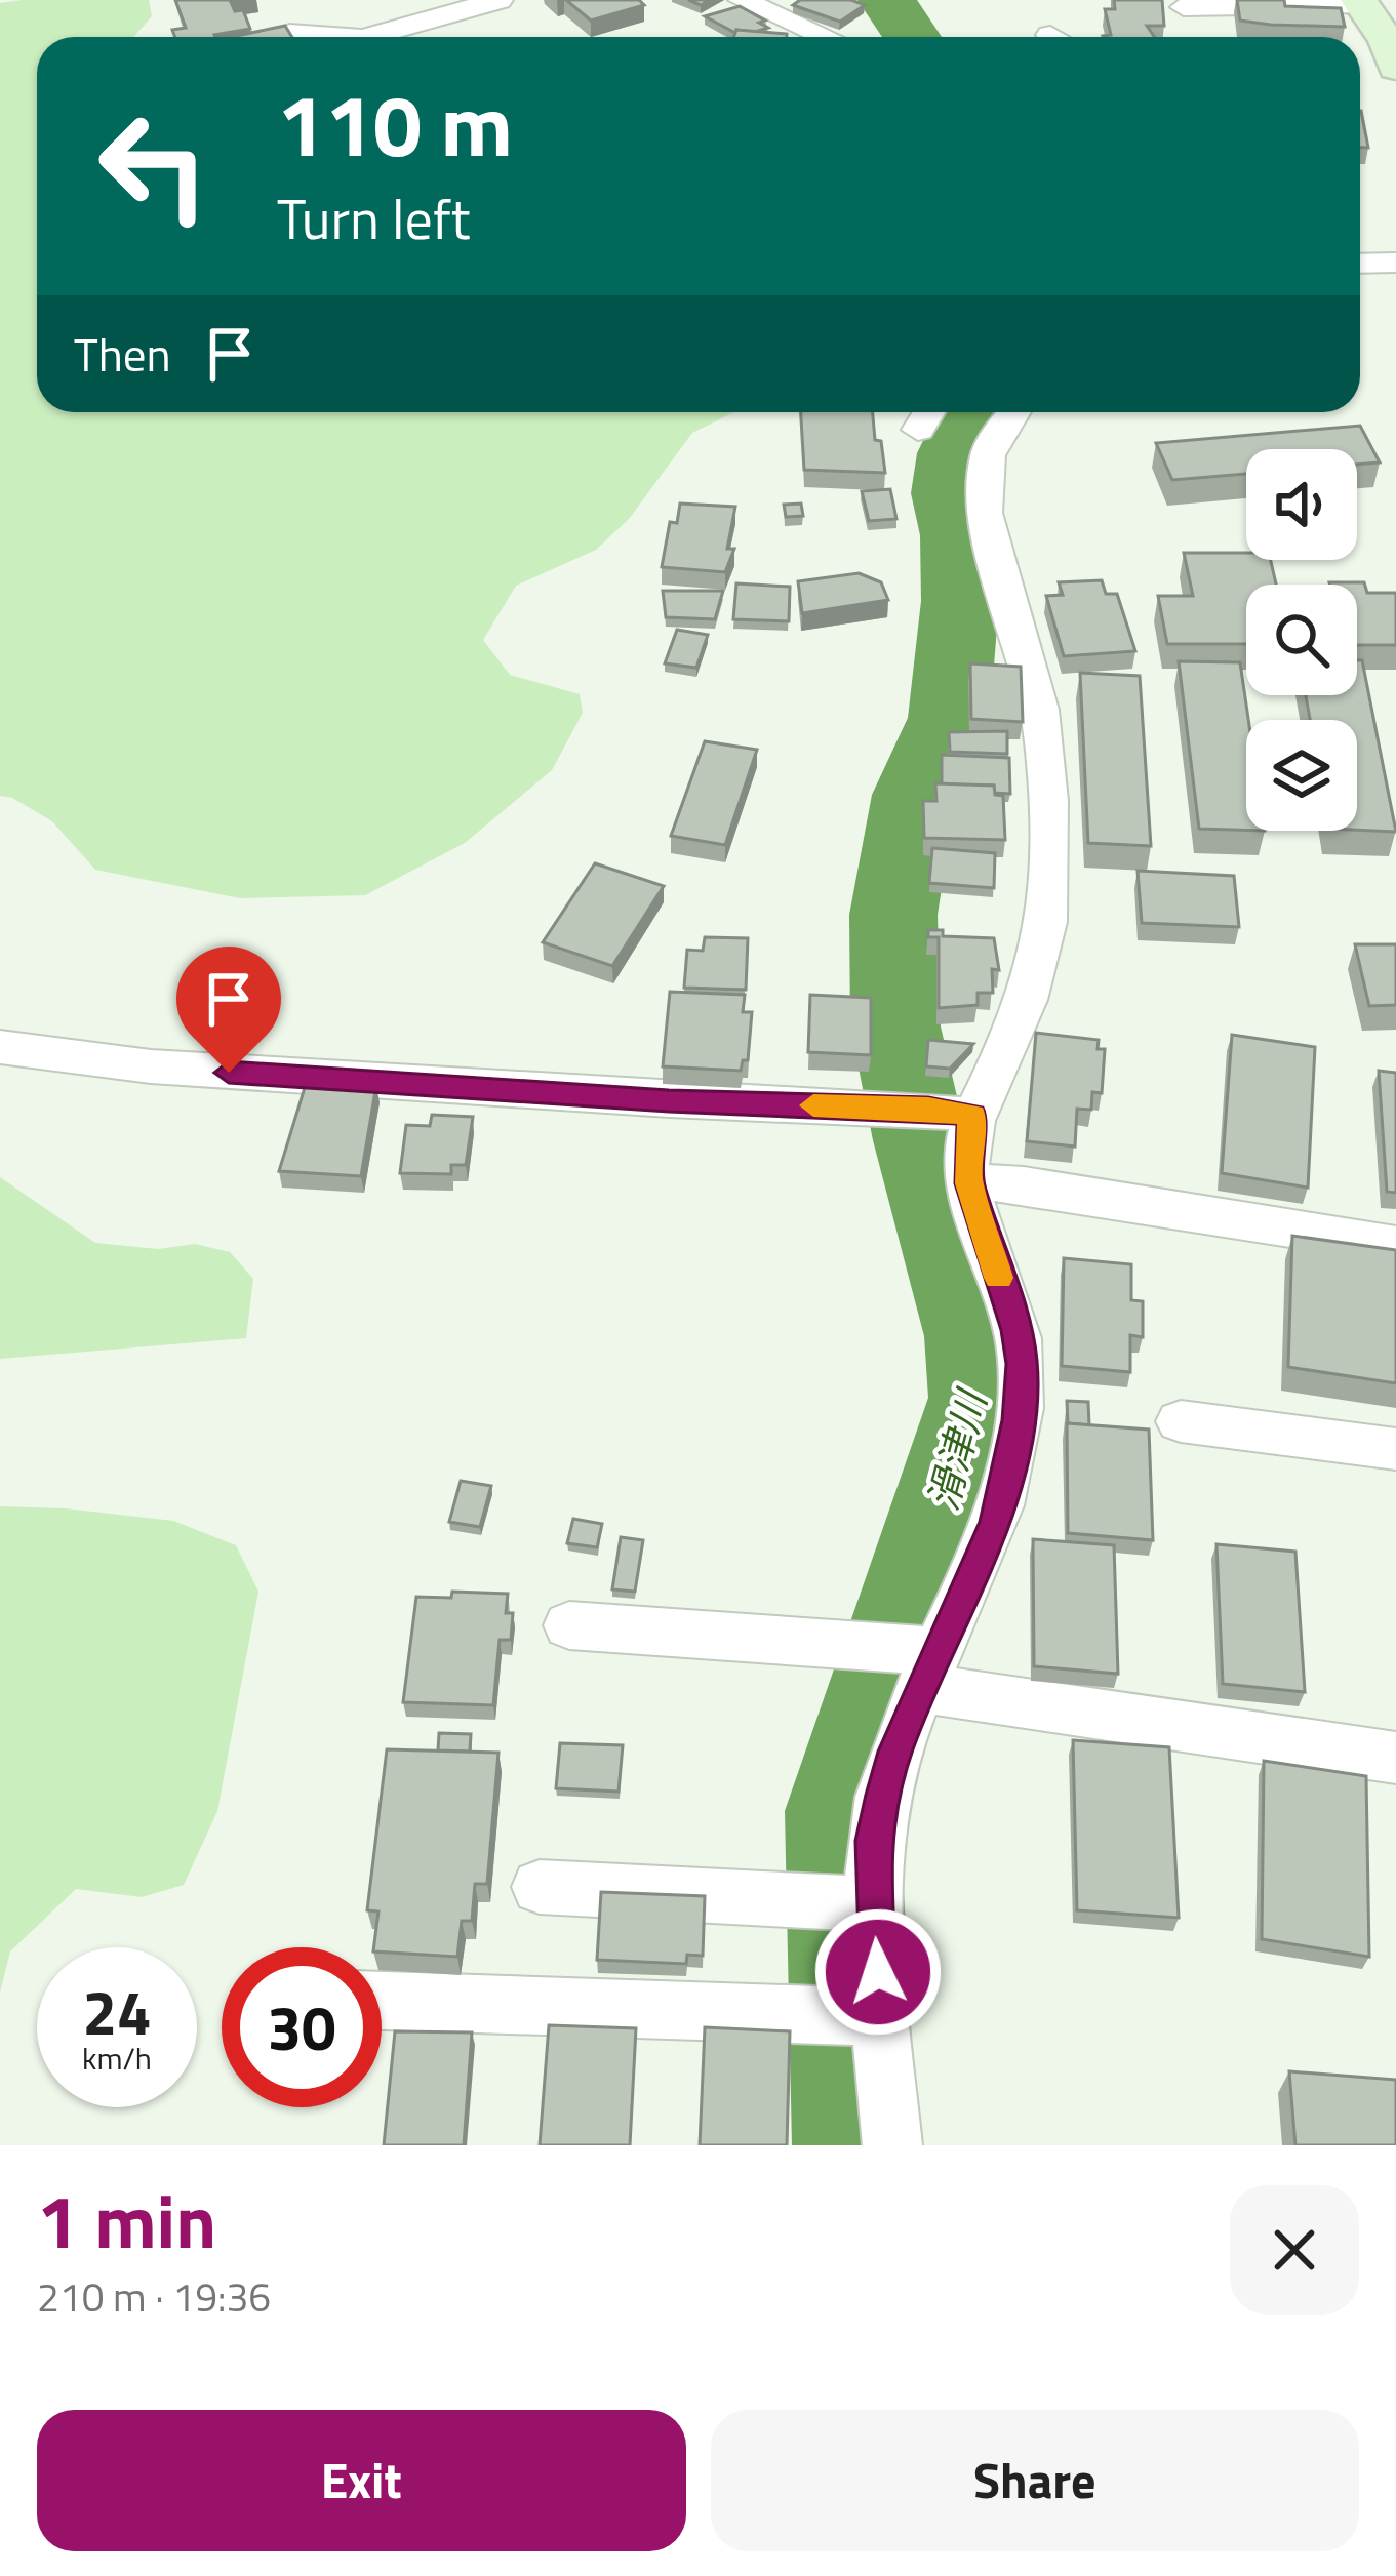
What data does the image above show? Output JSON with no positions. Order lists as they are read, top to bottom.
{
  "water": ["滑津川"],
  "page": {
    "turn": ["110 m", "Turn left"],
    "then": "Then",
    "speed": "24 km/h",
    "limit": "30",
    "heading": ["1 min", "210 m · 19:36"],
    "buttons": ["Exit", "Share"]
  }
}
